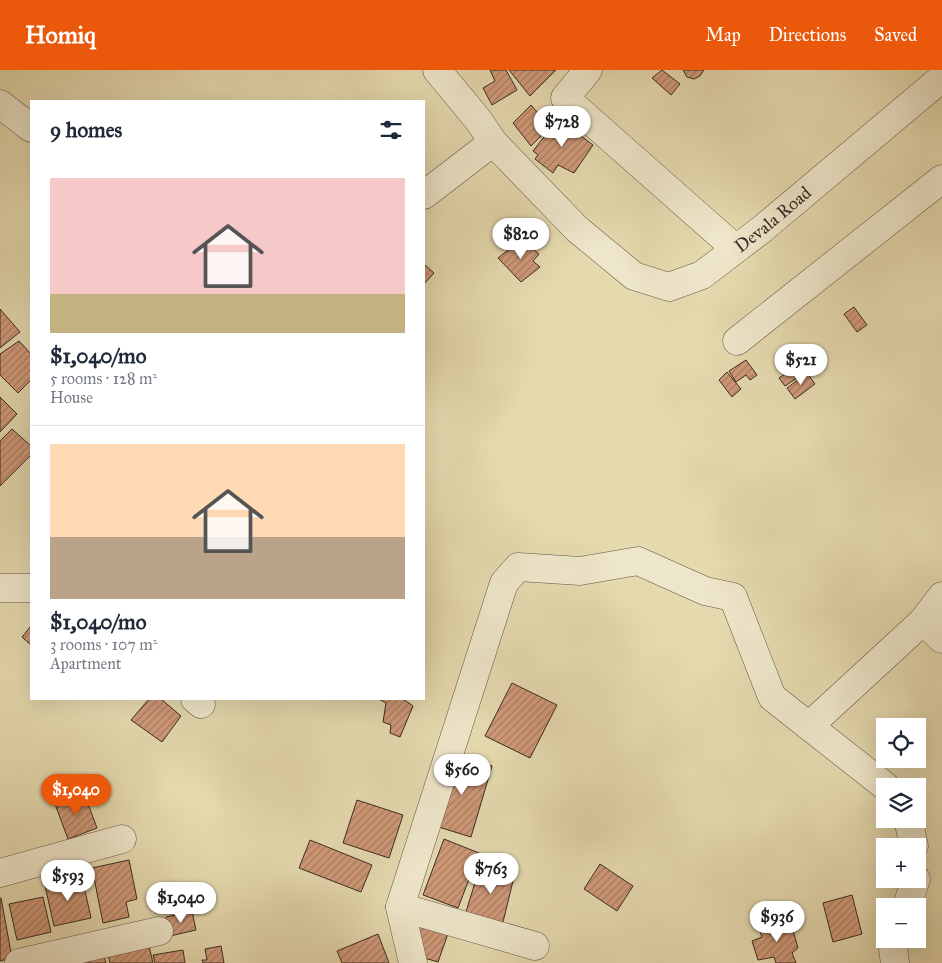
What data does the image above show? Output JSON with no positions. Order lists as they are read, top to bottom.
{
  "streets": {
    "street": ["Devala Road"]
  },
  "page": {
    "header": "Homiq",
    "nav": ["Map", "Directions", "Saved"],
    "heading": "9 homes",
    "price": [
      "$728",
      "$820",
      "$521",
      "$560",
      "$1,040",
      "$763",
      "$593",
      "$1,040",
      "$936"
    ],
    "list": [
      {
        "name": "$1,040/mo",
        "note": "5 rooms · 128 m² · House"
      },
      {
        "name": "$1,040/mo",
        "note": "3 rooms · 107 m² · Apartment"
      }
    ],
    "map_buttons": ["+", "−"]
  }
}
